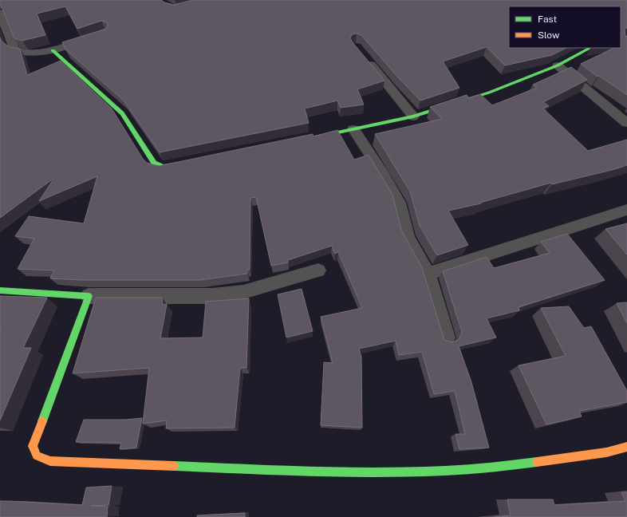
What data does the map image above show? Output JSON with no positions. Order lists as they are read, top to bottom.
{
  "legend": ["Fast", "Slow"]
}
